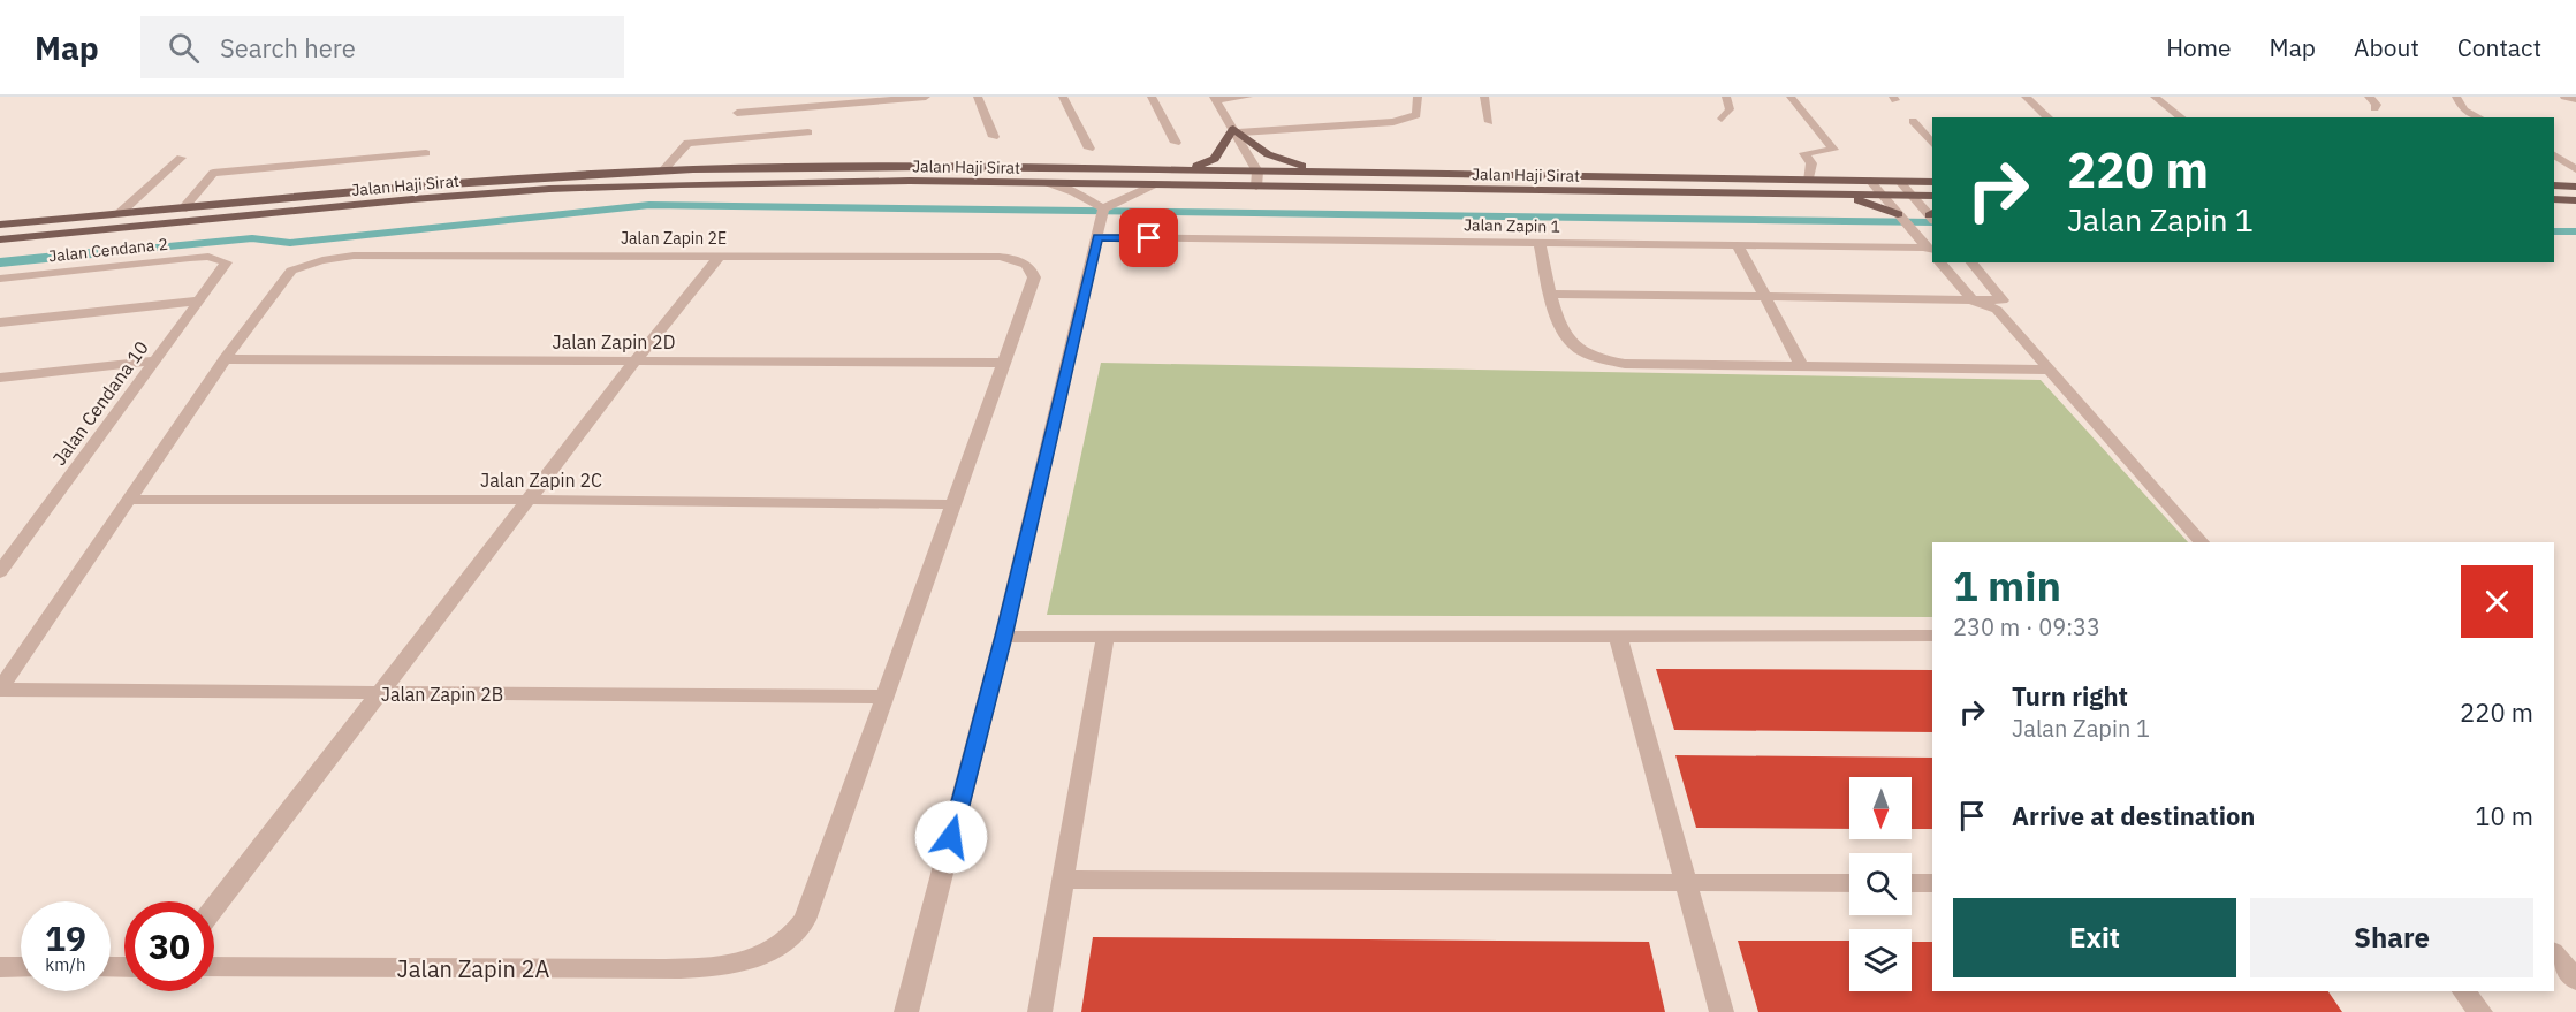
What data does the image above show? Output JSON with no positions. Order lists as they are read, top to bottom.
{
  "streets": {
    "main road": ["Jalan Haji Sirat"],
    "street": [
      "Jalan Zapin 1",
      "Jalan Zapin 2E",
      "Jalan Cendana 2",
      "Jalan Zapin 2D",
      "Jalan Cendana 10",
      "Jalan Zapin 2C",
      "Jalan Zapin 2B",
      "Jalan Zapin 2A"
    ]
  },
  "crossings": [
    ["Jalan Zapin 2E", "Jalan Zapin 2D"],
    ["Jalan Zapin 2E", "Jalan Zapin 2C"],
    ["Jalan Zapin 2E", "Jalan Zapin 2B"],
    ["Jalan Zapin 2E", "Jalan Zapin 2A"],
    ["Jalan Cendana 2", "Jalan Cendana 10"],
    ["Jalan Zapin 2D", "Jalan Zapin 2A"],
    ["Jalan Zapin 2C", "Jalan Zapin 2A"],
    ["Jalan Zapin 2B", "Jalan Zapin 2A"]
  ],
  "north": "bottom",
  "page": {
    "header": "Map",
    "search": "Search here",
    "nav": [
      "Home",
      "Map",
      "About",
      "Contact"
    ],
    "turn": ["220 m", "Jalan Zapin 1"],
    "heading": ["1 min", "230 m · 09:33"],
    "list": [
      {
        "name": "Turn right",
        "note": "Jalan Zapin 1",
        "value": "220 m"
      },
      {
        "name": "Arrive at destination",
        "value": "10 m"
      }
    ],
    "buttons": ["Exit", "Share"],
    "speed": "19 km/h",
    "limit": "30"
  }
}
